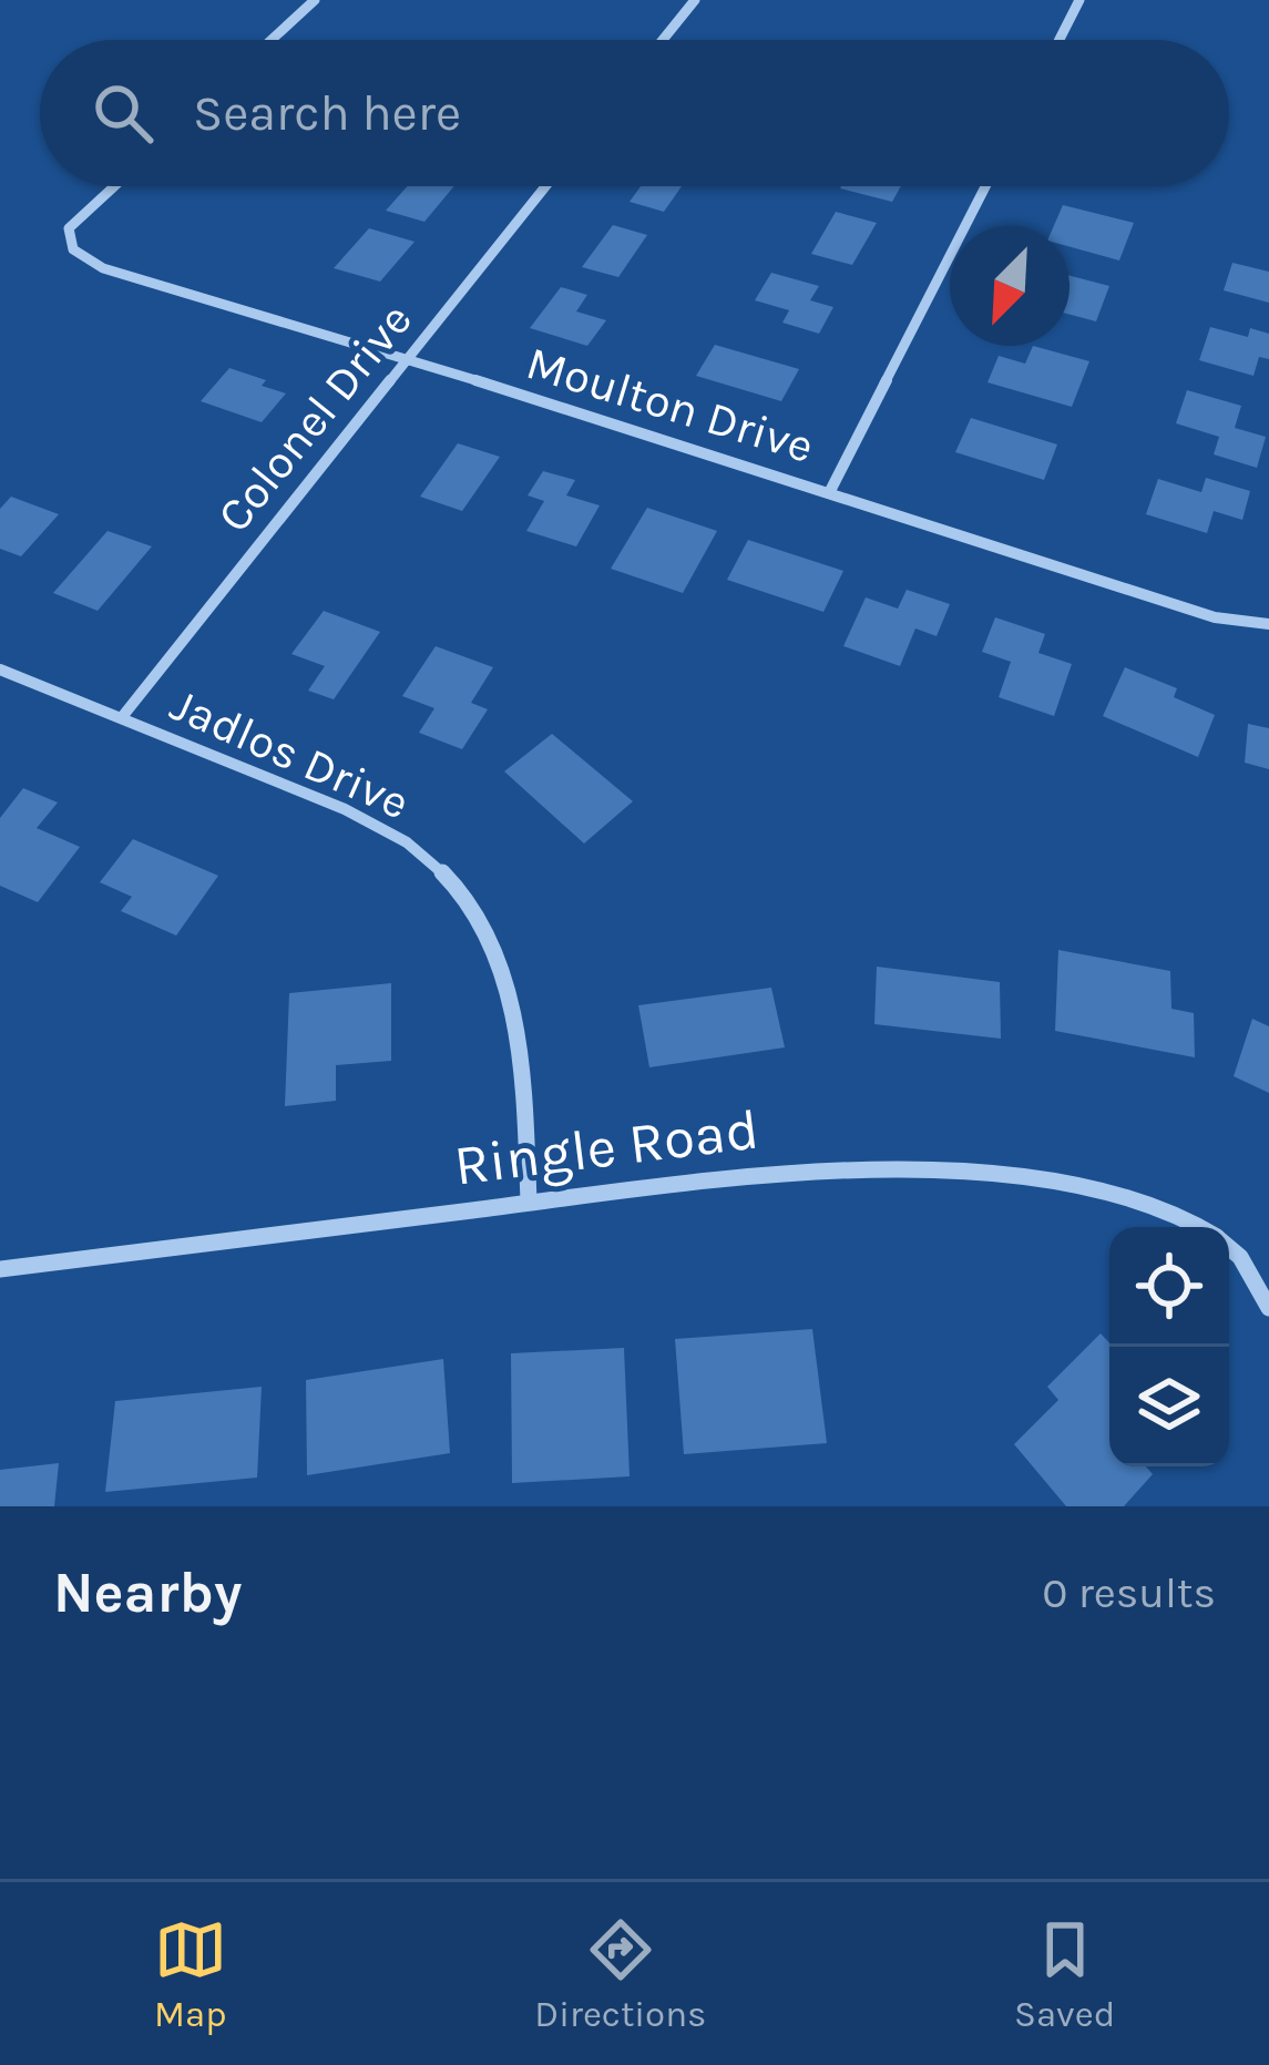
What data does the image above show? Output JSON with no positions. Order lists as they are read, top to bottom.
{
  "streets": {
    "street": [
      "Moulton Drive",
      "Colonel Drive",
      "Jadlos Drive",
      "Ringle Road"
    ]
  },
  "crossings": [
    ["Moulton Drive", "Colonel Drive"],
    ["Colonel Drive", "Jadlos Drive"],
    ["Jadlos Drive", "Ringle Road"]
  ],
  "north": "bottom left",
  "page": {
    "search": "Search here",
    "heading": ["Nearby", "0 results"],
    "nav": ["Map", "Directions", "Saved"]
  }
}
